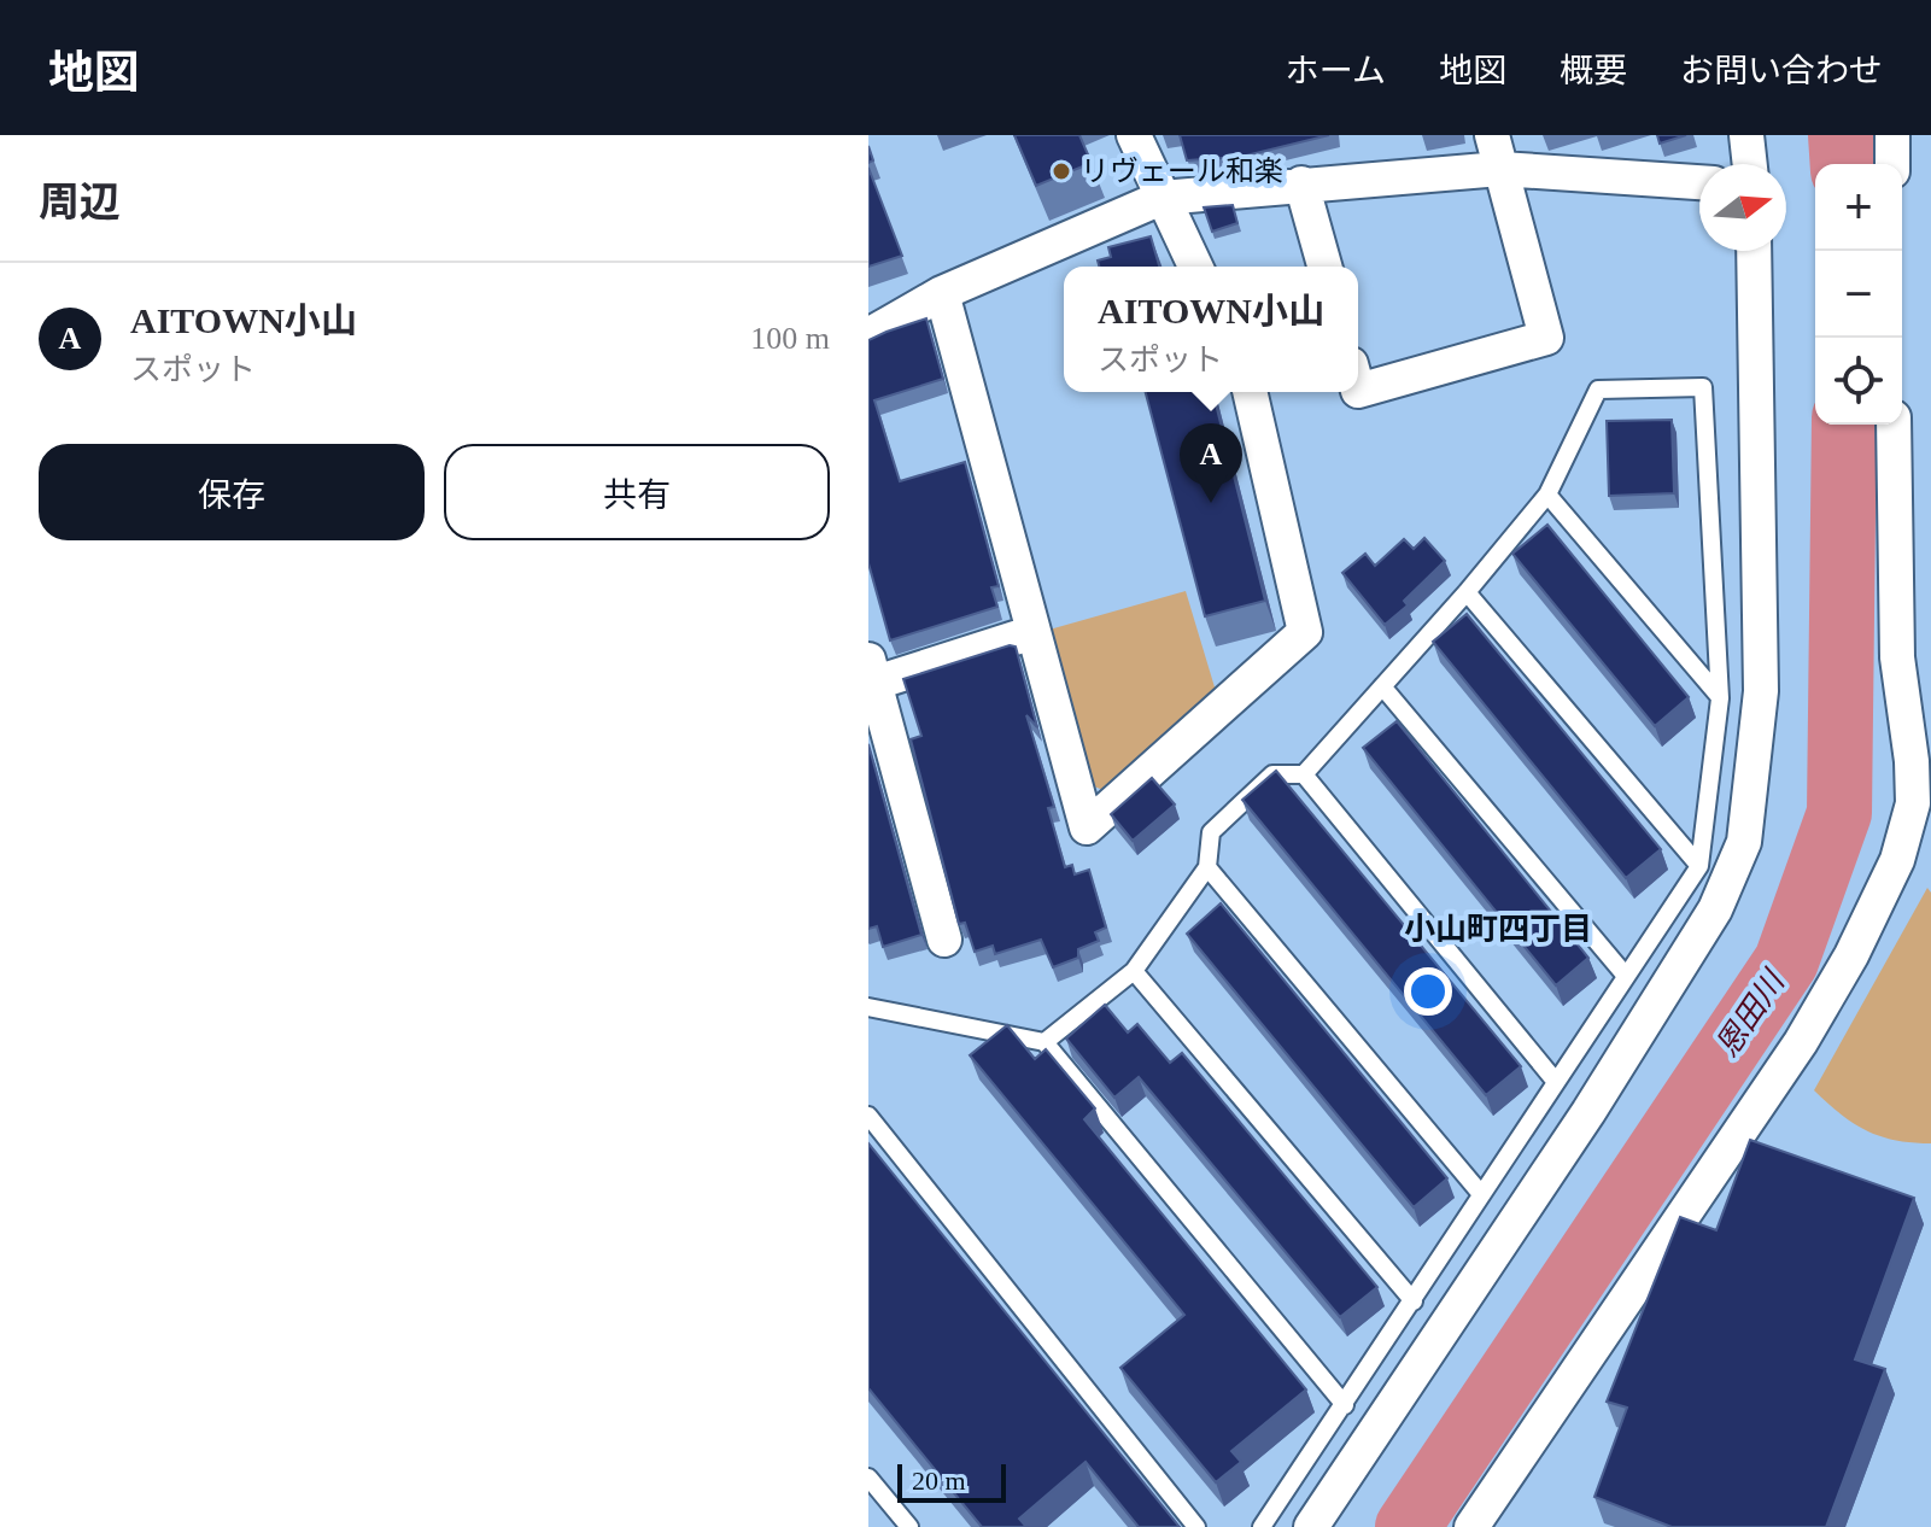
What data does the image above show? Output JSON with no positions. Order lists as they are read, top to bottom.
{
  "districts": ["小山町四丁目"],
  "water": ["恩田川"],
  "places": ["リヴェール和楽"],
  "scale_bar": "20 m",
  "north": "right",
  "page": {
    "header": "地図",
    "nav": [
      "ホーム",
      "地図",
      "概要",
      "お問い合わせ"
    ],
    "heading": "周辺",
    "map_buttons": ["+", "−"],
    "list": [
      {
        "mark": "A",
        "name": "AITOWN小山",
        "note": "スポット",
        "value": "100 m"
      }
    ],
    "popup": ["AITOWN小山", "スポット"],
    "buttons": ["保存", "共有"],
    "pins": "A",
    "scale": "20 m"
  }
}
